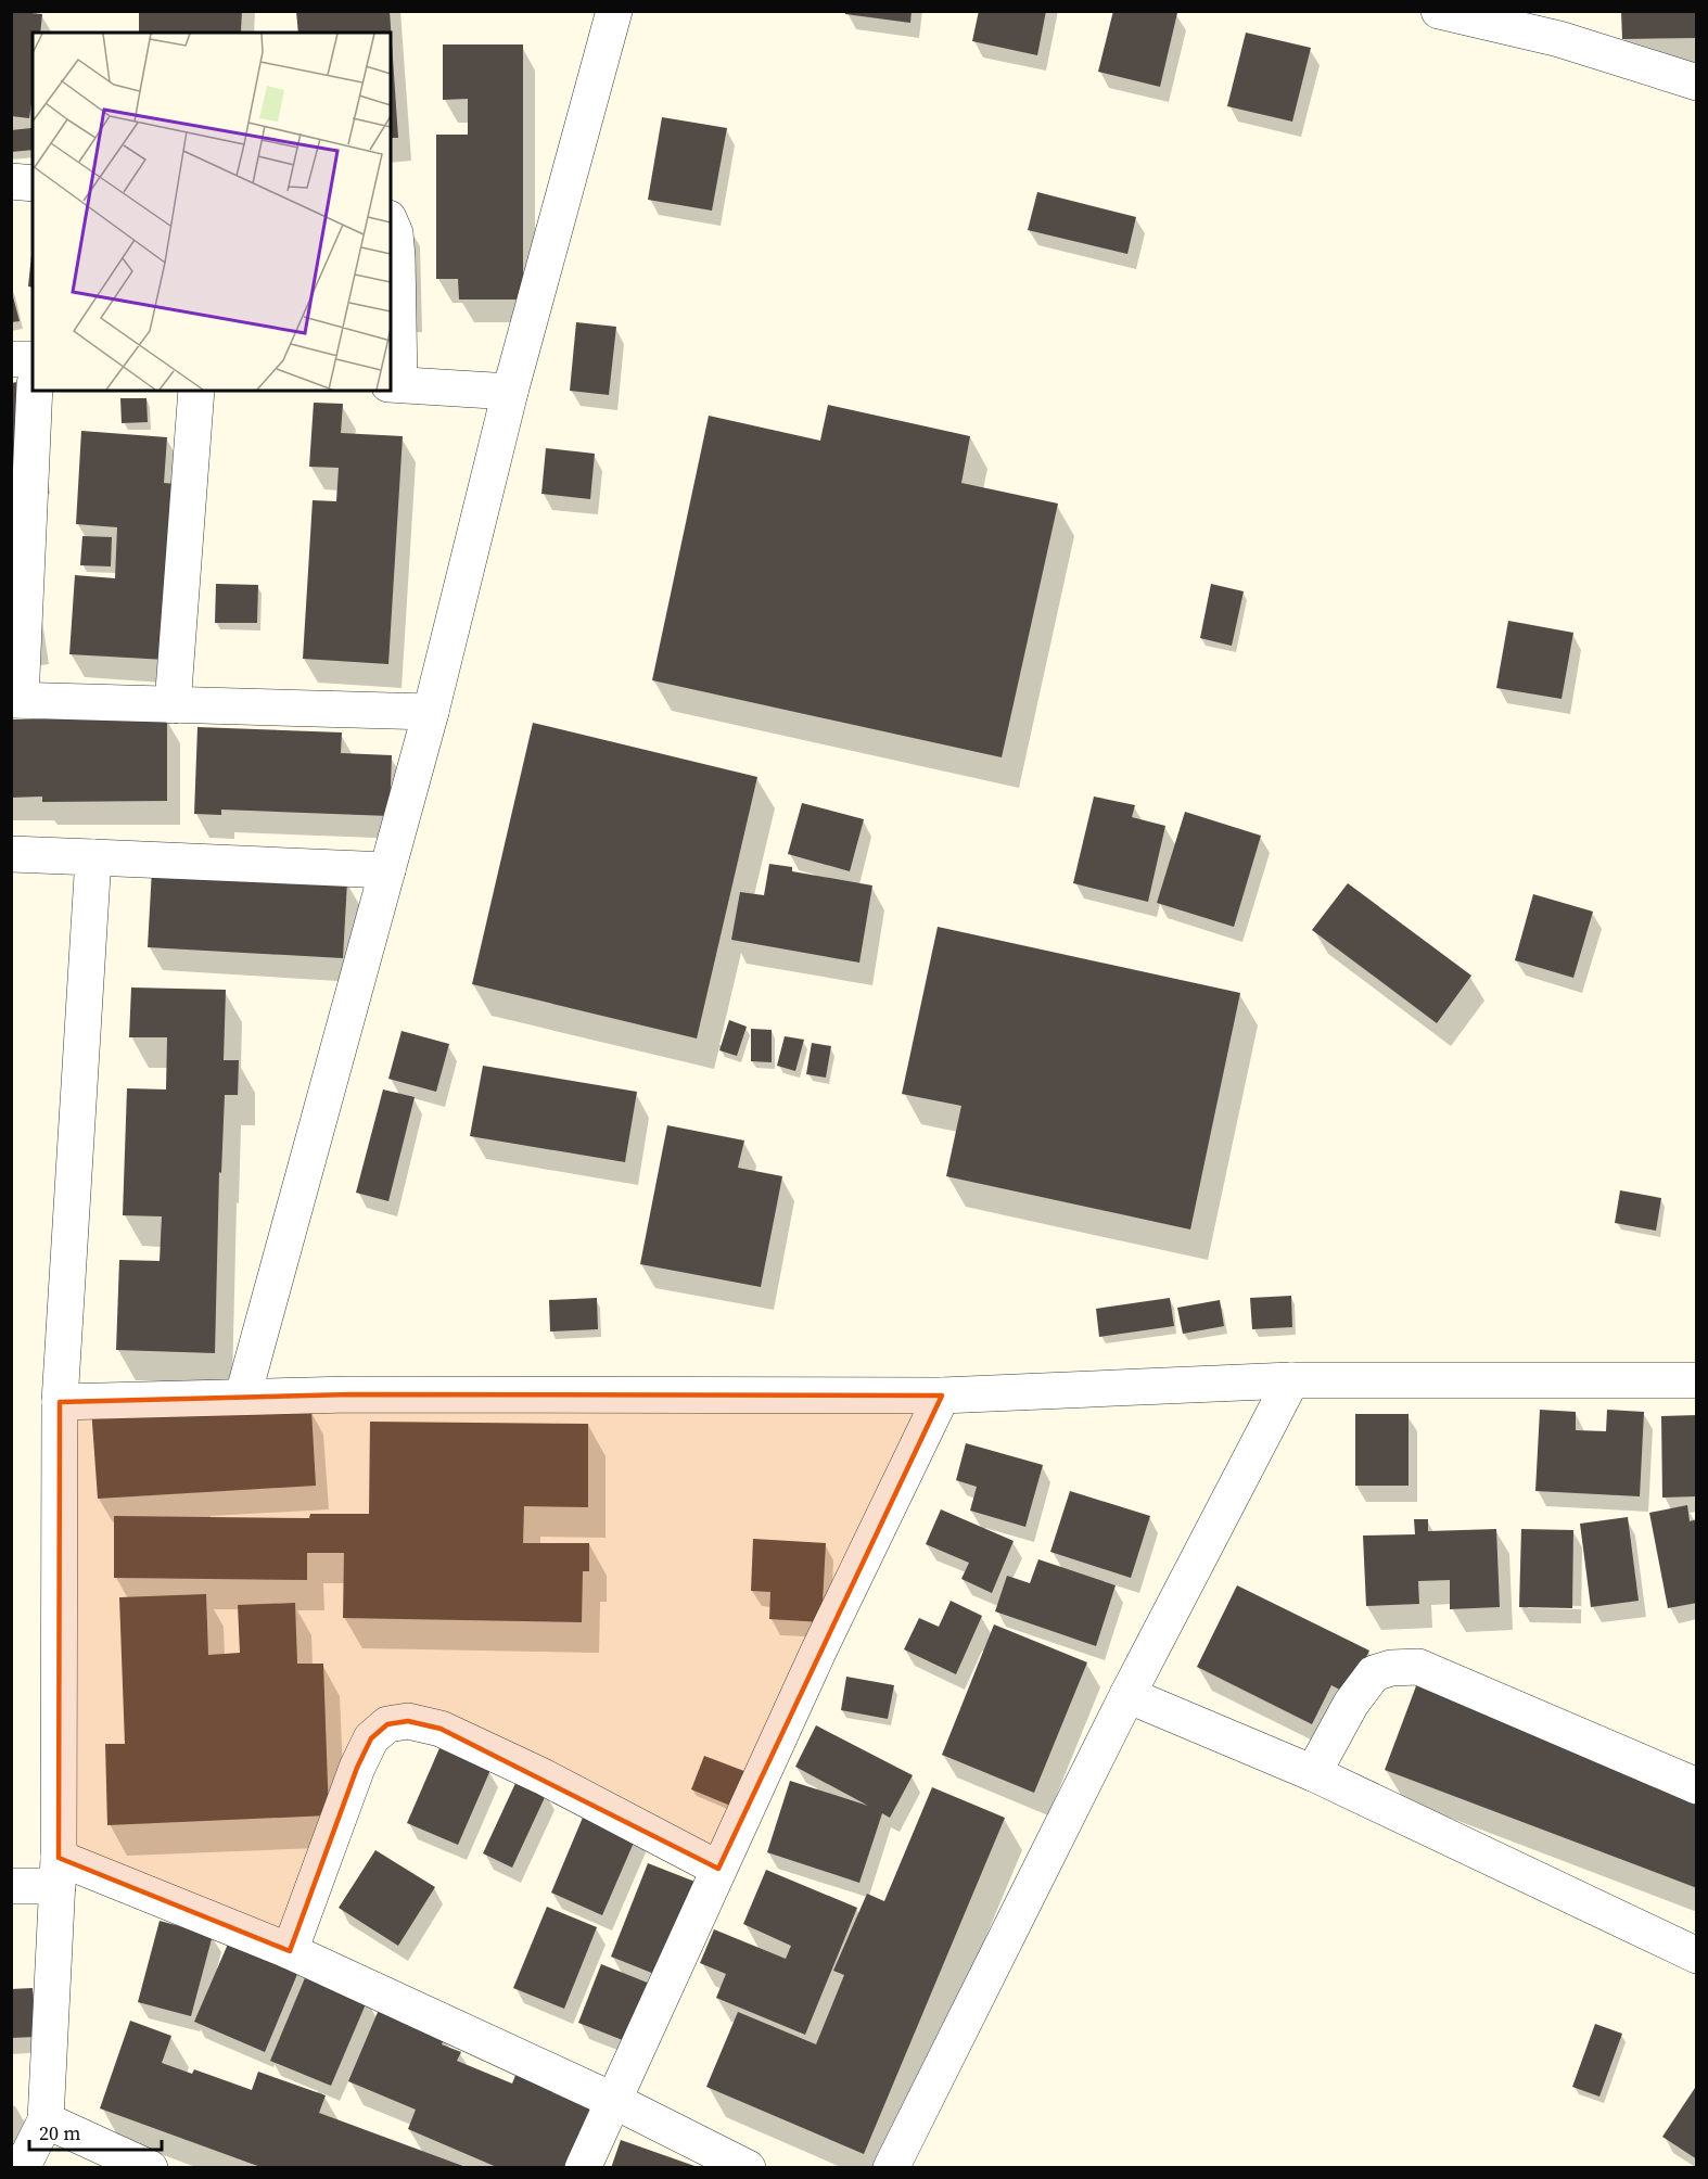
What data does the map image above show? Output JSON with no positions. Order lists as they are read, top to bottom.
{
  "scale_bar": "20 m"
}
